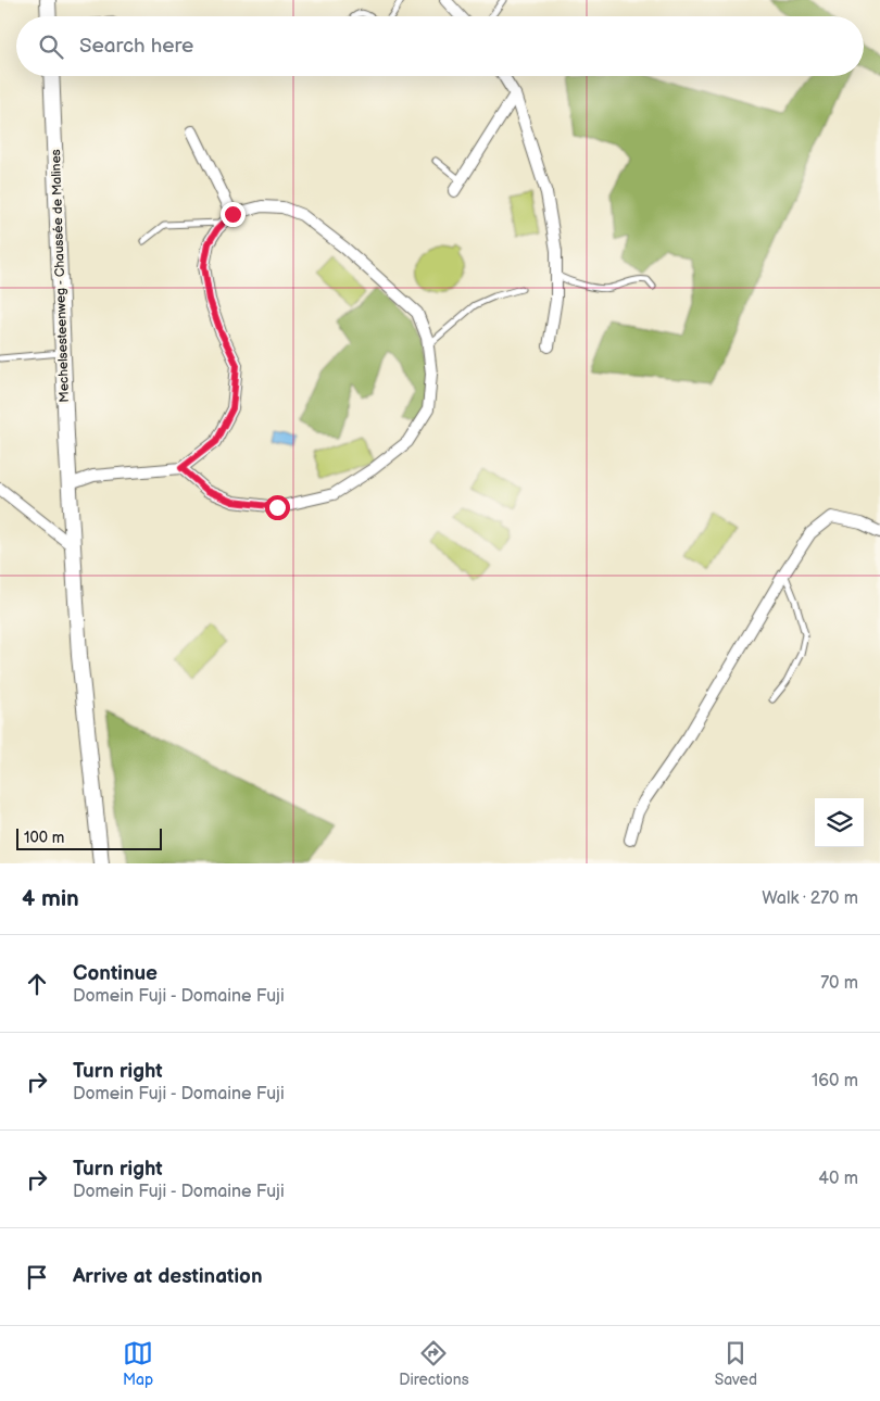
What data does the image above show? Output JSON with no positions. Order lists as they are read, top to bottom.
{
  "streets": {
    "main road": ["Mechelsesteenweg - Chaussée de Malines"]
  },
  "scale_bar": "100 m",
  "page": {
    "search": "Search here",
    "scale": "100 m",
    "heading": ["4 min", "Walk · 270 m"],
    "list": [
      ["Continue", "Domein Fuji - Domaine Fuji", "70 m"],
      ["Turn right", "Domein Fuji - Domaine Fuji", "160 m"],
      ["Turn right", "Domein Fuji - Domaine Fuji", "40 m"],
      "Arrive at destination"
    ],
    "nav": ["Map", "Directions", "Saved"]
  }
}
